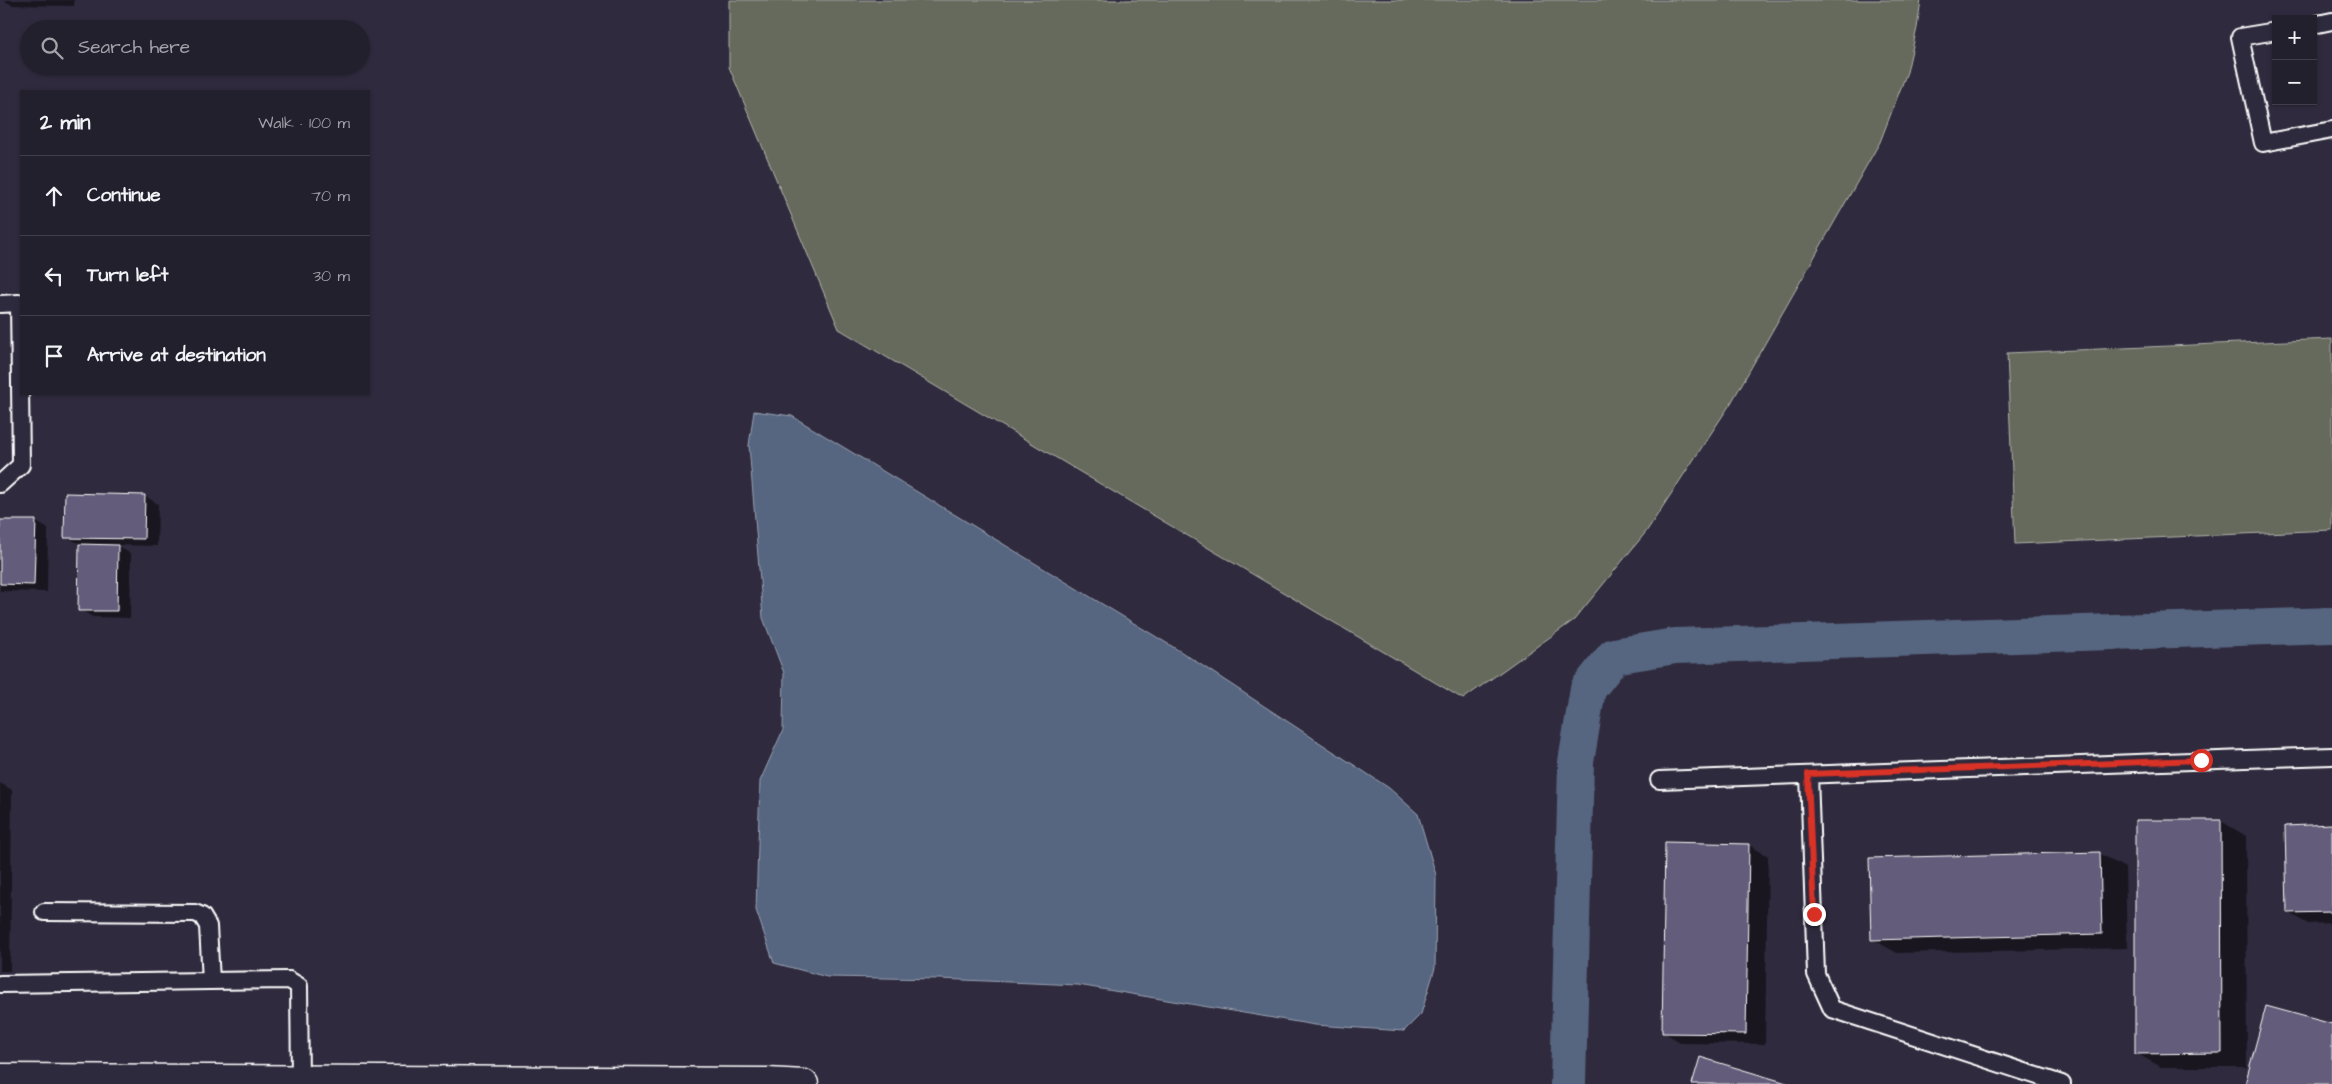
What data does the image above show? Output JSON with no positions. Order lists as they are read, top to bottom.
{
  "page": {
    "map_buttons": ["+", "−"],
    "search": "Search here",
    "heading": ["2 min", "Walk · 100 m"],
    "list": [
      ["Continue", "70 m"],
      ["Turn left", "30 m"],
      "Arrive at destination"
    ]
  }
}
